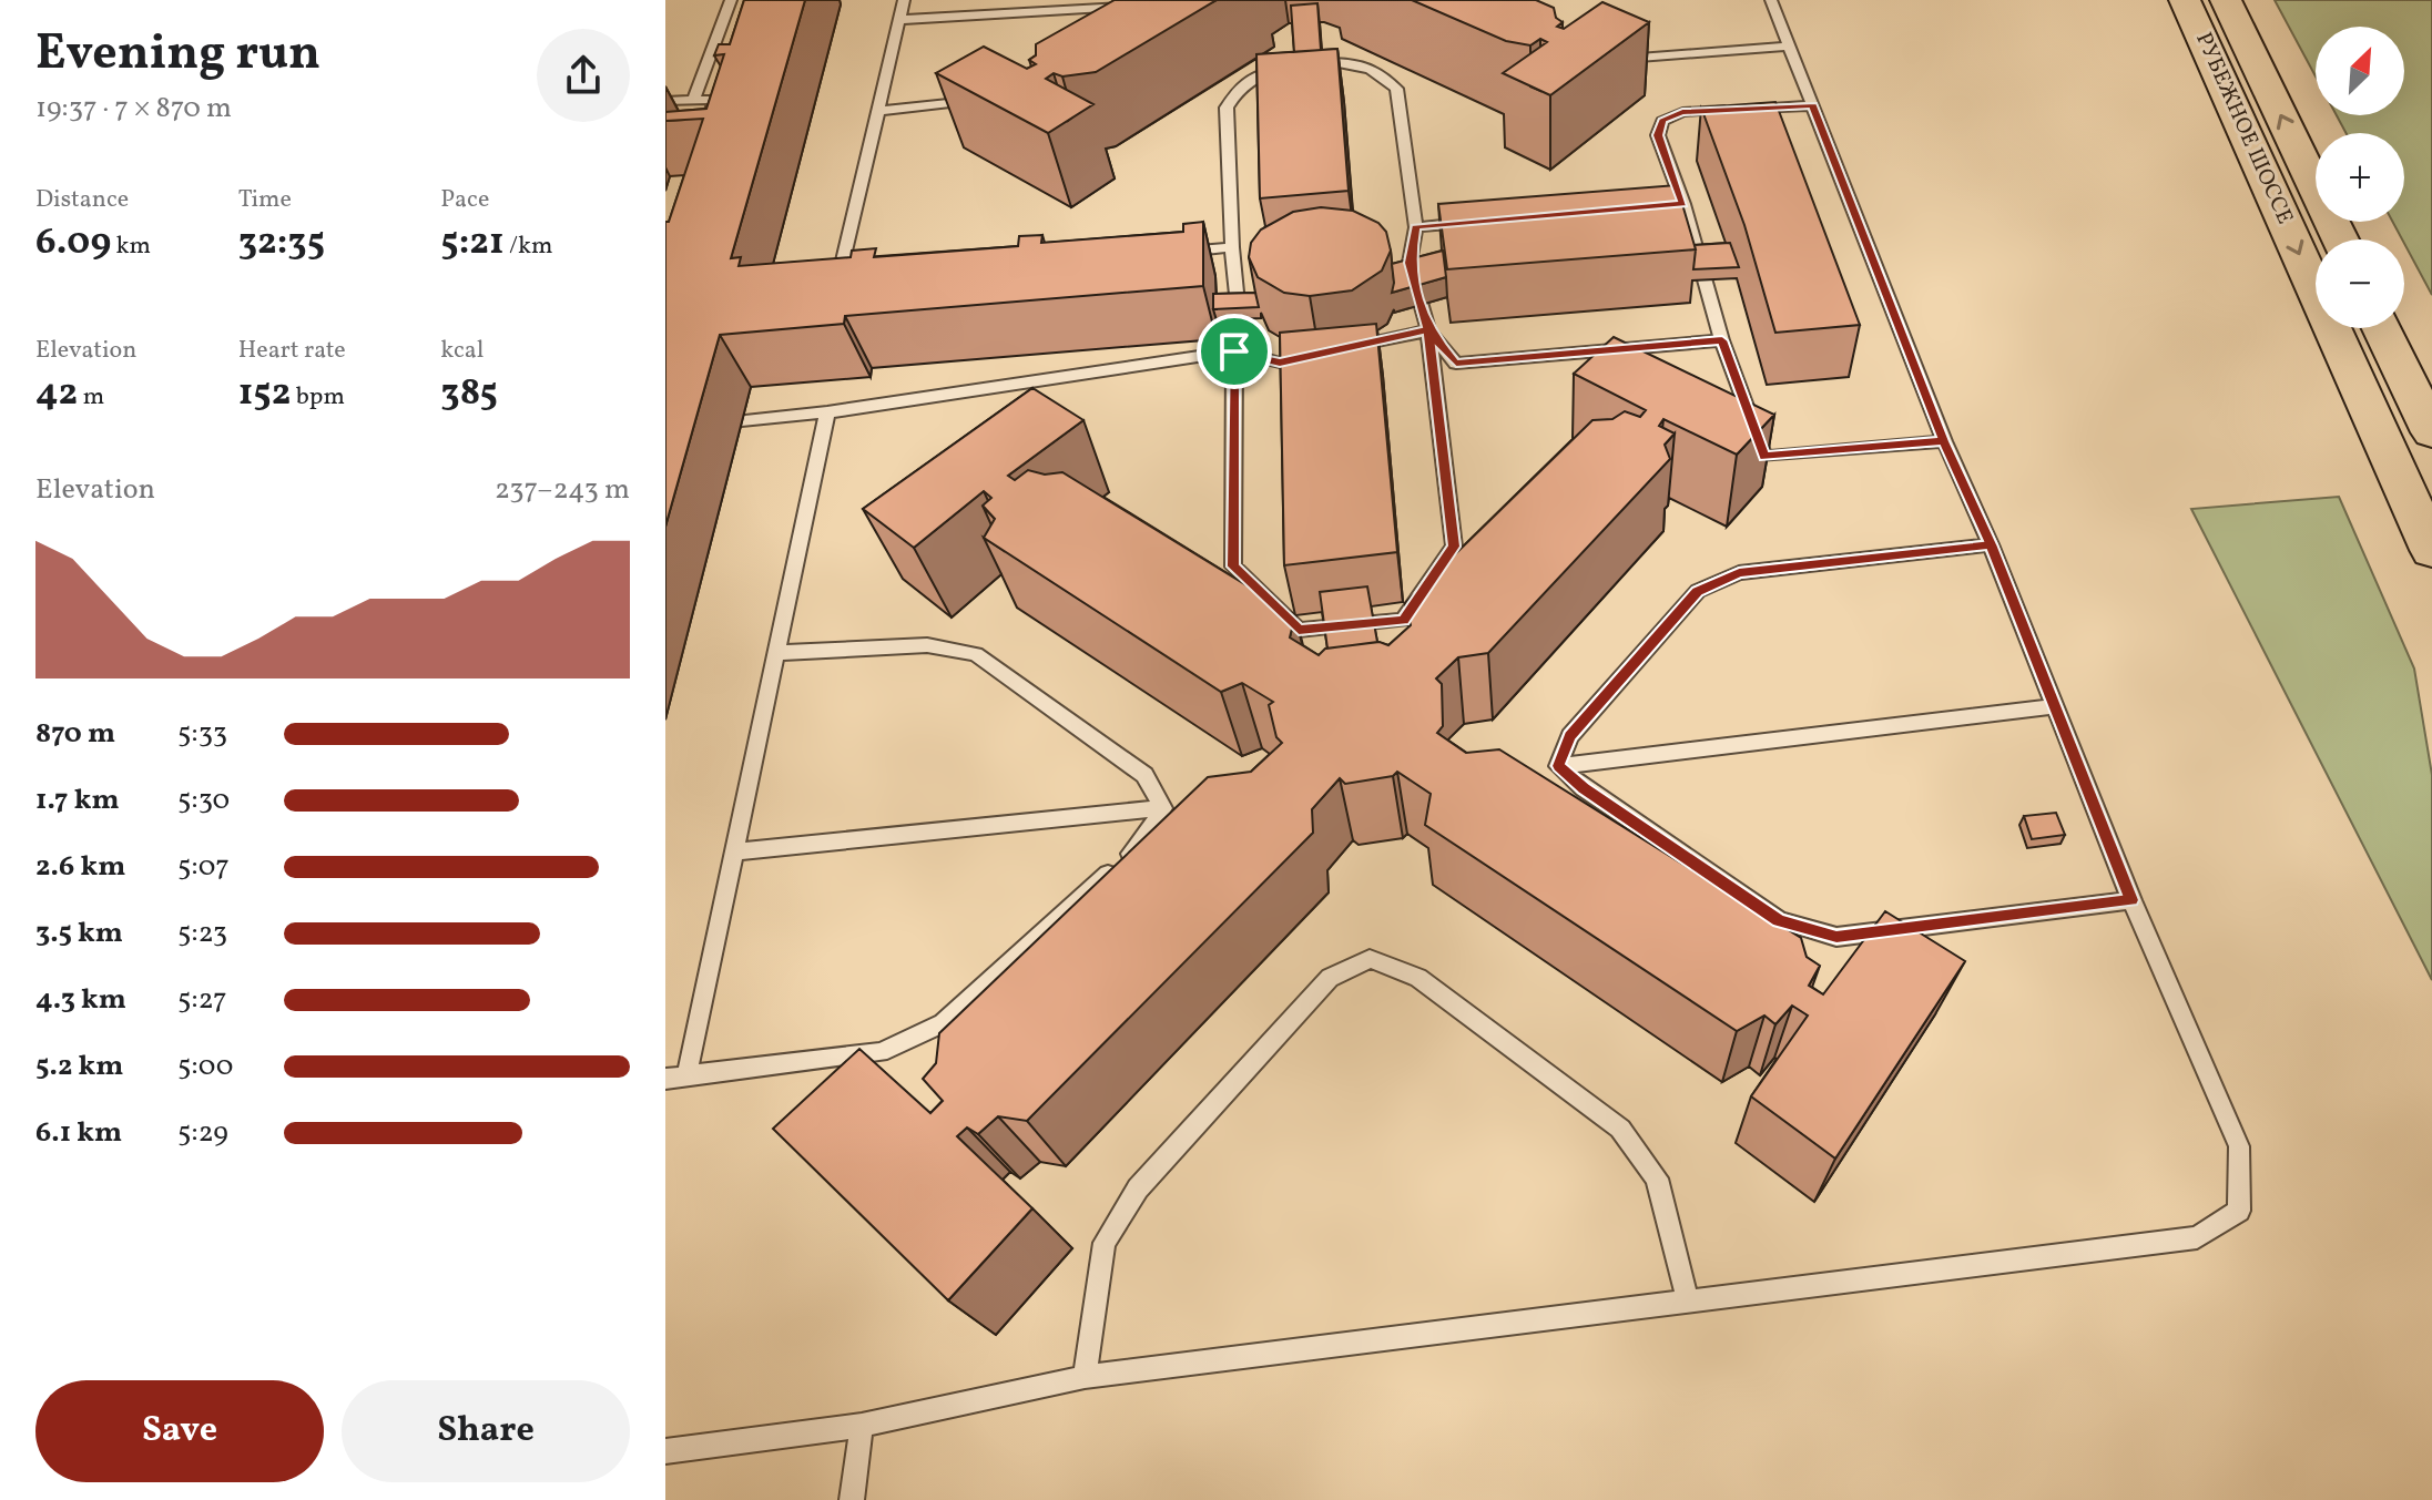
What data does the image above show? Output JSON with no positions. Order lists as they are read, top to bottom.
{
  "streets": {
    "main road": ["РУБЕЖНОЕ ШОССЕ"]
  },
  "north": "top right",
  "page": {
    "heading": ["Evening run", "19:37 · 7 × 870 m"],
    "map_buttons": ["+", "−"],
    "stats": [
      ["Distance", "6.09 km"],
      ["Time", "32:35"],
      ["Pace", "5:21 /km"],
      ["Elevation", "42 m"],
      ["Heart rate", "152 bpm"],
      ["kcal", "385"]
    ],
    "chart": ["Elevation", "237–243 m"],
    "list": [
      {
        "name": "870 m",
        "note": "5:33"
      },
      {
        "name": "1.7 km",
        "note": "5:30"
      },
      {
        "name": "2.6 km",
        "note": "5:07"
      },
      {
        "name": "3.5 km",
        "note": "5:23"
      },
      {
        "name": "4.3 km",
        "note": "5:27"
      },
      {
        "name": "5.2 km",
        "note": "5:00"
      },
      {
        "name": "6.1 km",
        "note": "5:29"
      }
    ],
    "buttons": ["Save", "Share"]
  }
}
